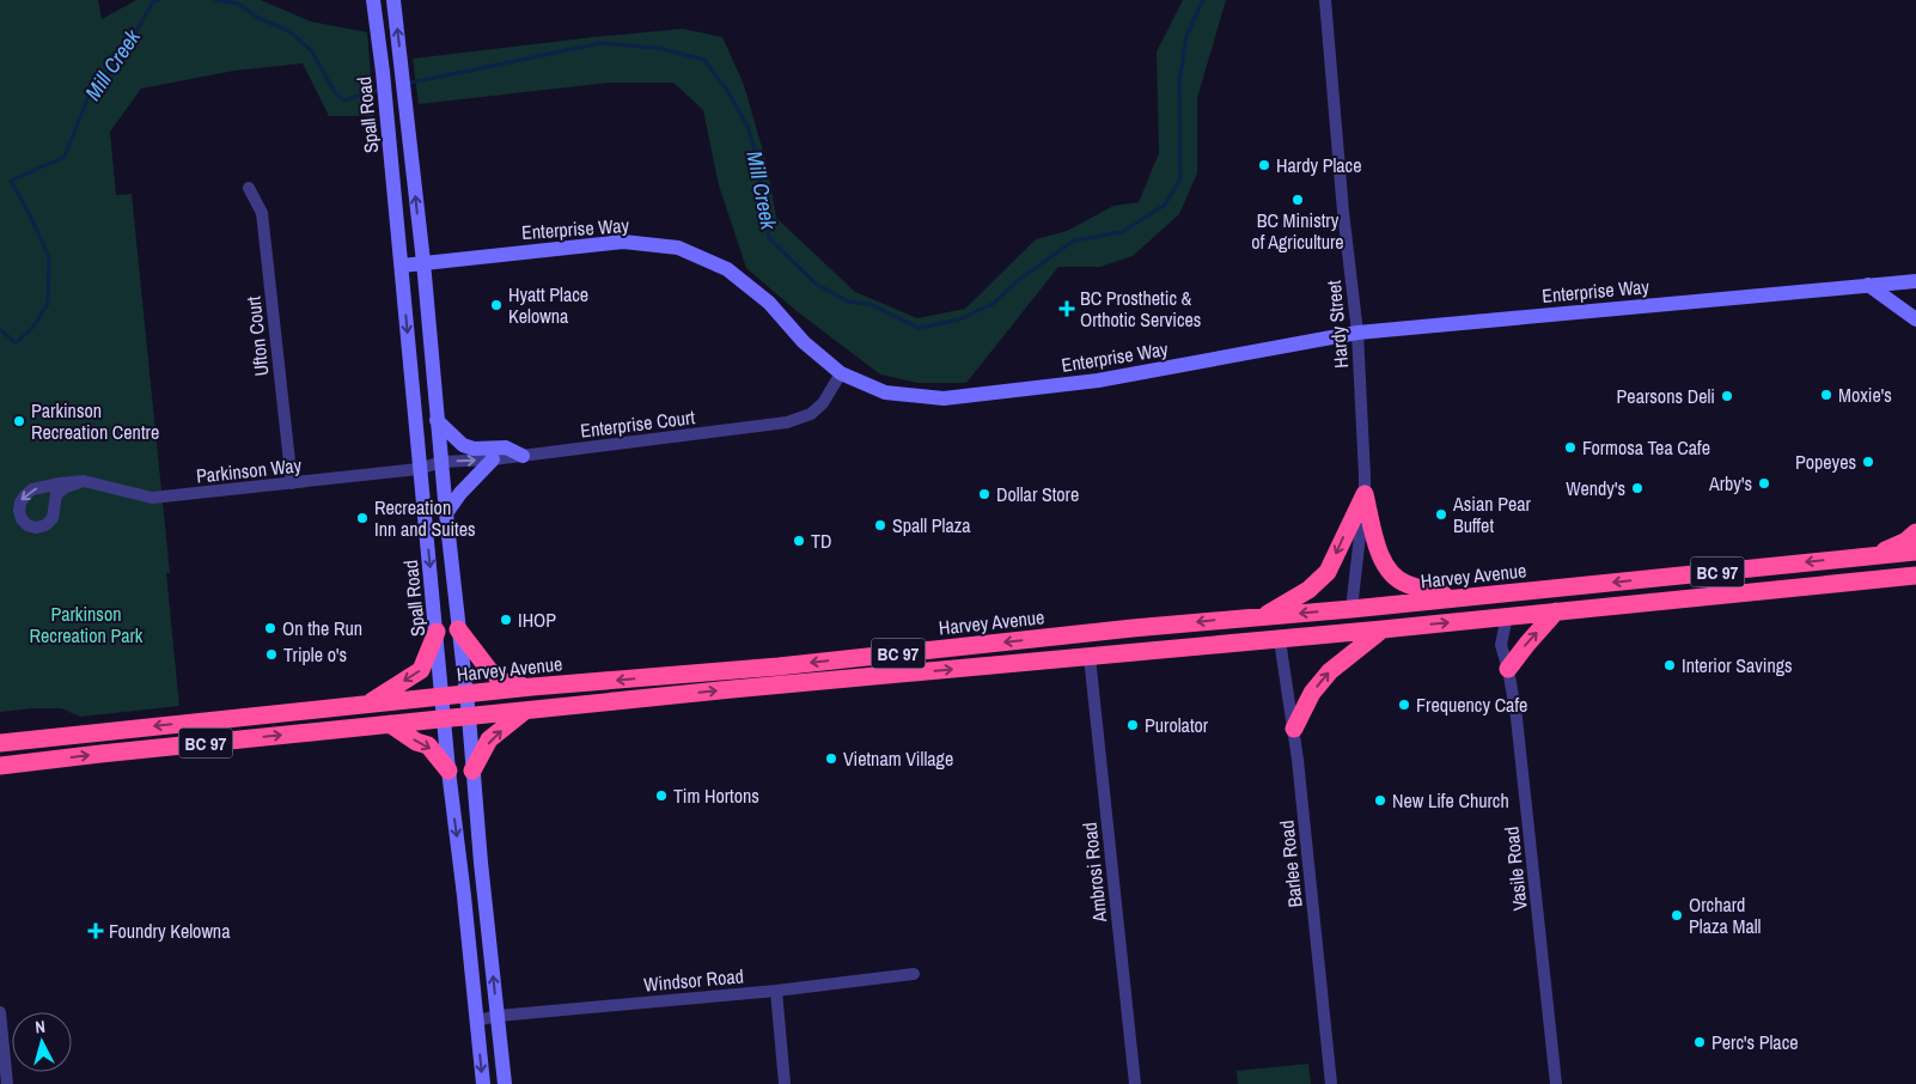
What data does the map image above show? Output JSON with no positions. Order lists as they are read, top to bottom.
{
  "streets": {
    "highway": ["BC 97", "Harvey Avenue"],
    "main road": ["Spall Road", "Enterprise Way"],
    "street": [
      "Hardy Street",
      "Ufton Court",
      "Enterprise Court",
      "Parkinson Way",
      "Barlee Road",
      "Vasile Road",
      "Ambrosi Road",
      "Windsor Road"
    ]
  },
  "crossings": [
    ["Spall Road", "Enterprise Way"],
    ["Spall Road", "Enterprise Court"],
    ["Spall Road", "Parkinson Way"],
    ["Spall Road", "BC 97"],
    ["Spall Road", "Harvey Avenue"],
    ["Spall Road", "Windsor Road"],
    ["Enterprise Way", "Hardy Street"],
    ["Enterprise Way", "Enterprise Court"],
    ["Hardy Street", "Harvey Avenue"],
    ["Ufton Court", "Parkinson Way"],
    ["Enterprise Court", "Parkinson Way"],
    ["BC 97", "Barlee Road"],
    ["BC 97", "Vasile Road"],
    ["BC 97", "Ambrosi Road"]
  ],
  "water": ["Mill Creek"],
  "parks": ["Parkinson Recreation Park"],
  "places": {
    "other": [
      "Hardy Place",
      "BC Ministry of Agriculture",
      "Hyatt Place Kelowna",
      "Moxie's",
      "Pearsons Deli",
      "Parkinson Recreation Centre",
      "Formosa Tea Cafe",
      "Popeyes",
      "Arby's",
      "Wendy's",
      "Dollar Store",
      "Asian Pear Buffet",
      "Recreation Inn and Suites",
      "Spall Plaza",
      "TD",
      "IHOP",
      "On the Run",
      "Triple o's",
      "Interior Savings",
      "Frequency Cafe",
      "Purolator",
      "Vietnam Village",
      "Tim Hortons",
      "New Life Church",
      "Orchard Plaza Mall",
      "Perc's Place"
    ],
    "health": ["BC Prosthetic & Orthotic Services", "Foundry Kelowna"]
  },
  "north": "top"
}
